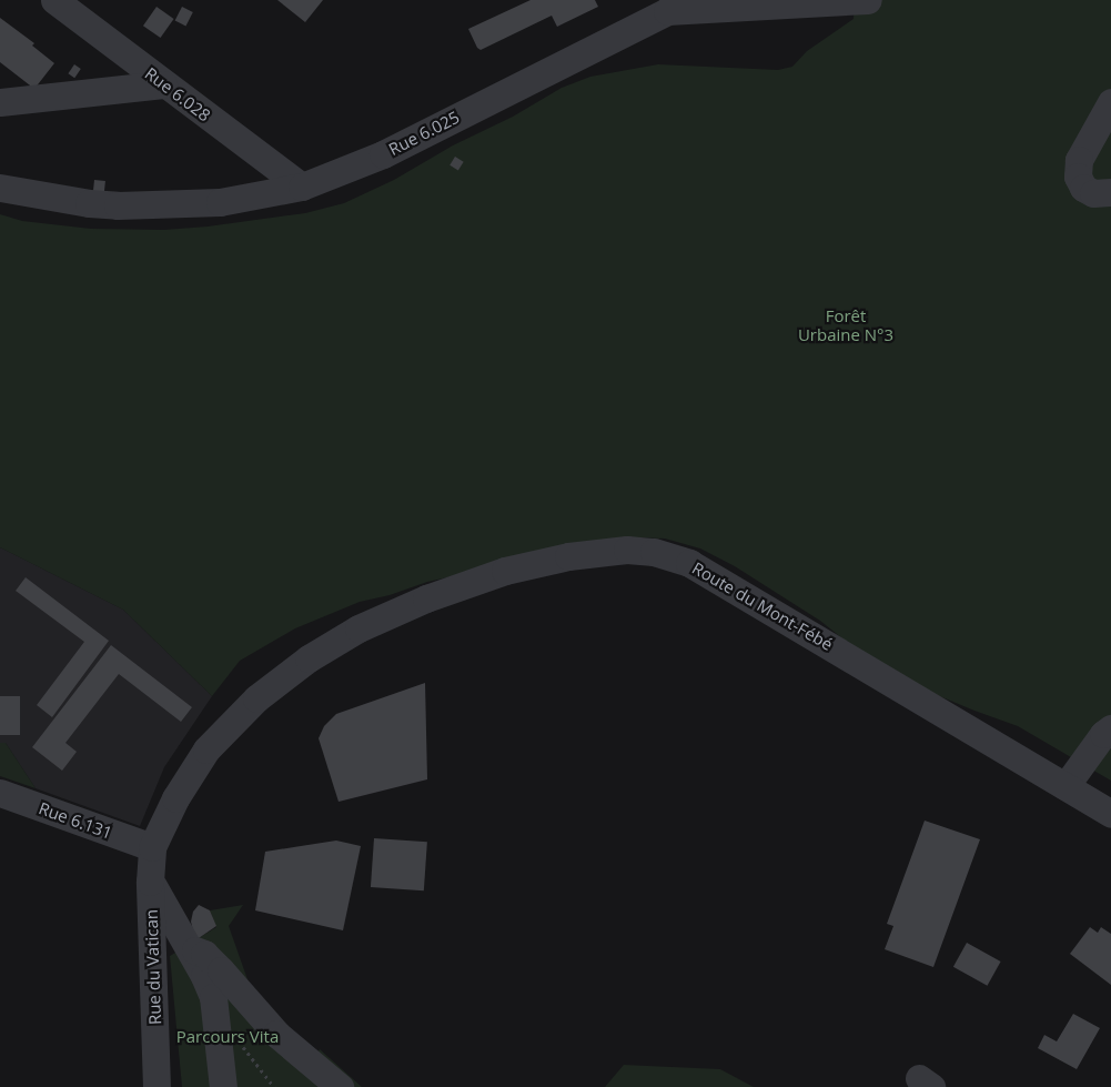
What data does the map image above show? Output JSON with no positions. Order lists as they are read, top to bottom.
{
  "streets": {
    "street": [
      "Rue 6.028",
      "Rue 6.025",
      "Route du Mont-Fébé",
      "Rue 6.131",
      "Rue du Vatican"
    ]
  },
  "crossings": [
    ["Rue 6.028", "Rue 6.025"],
    ["Route du Mont-Fébé", "Rue 6.131"],
    ["Route du Mont-Fébé", "Rue du Vatican"],
    ["Rue 6.131", "Rue du Vatican"]
  ],
  "parks": ["Forêt Urbaine N°3", "Parcours Vita"]
}
